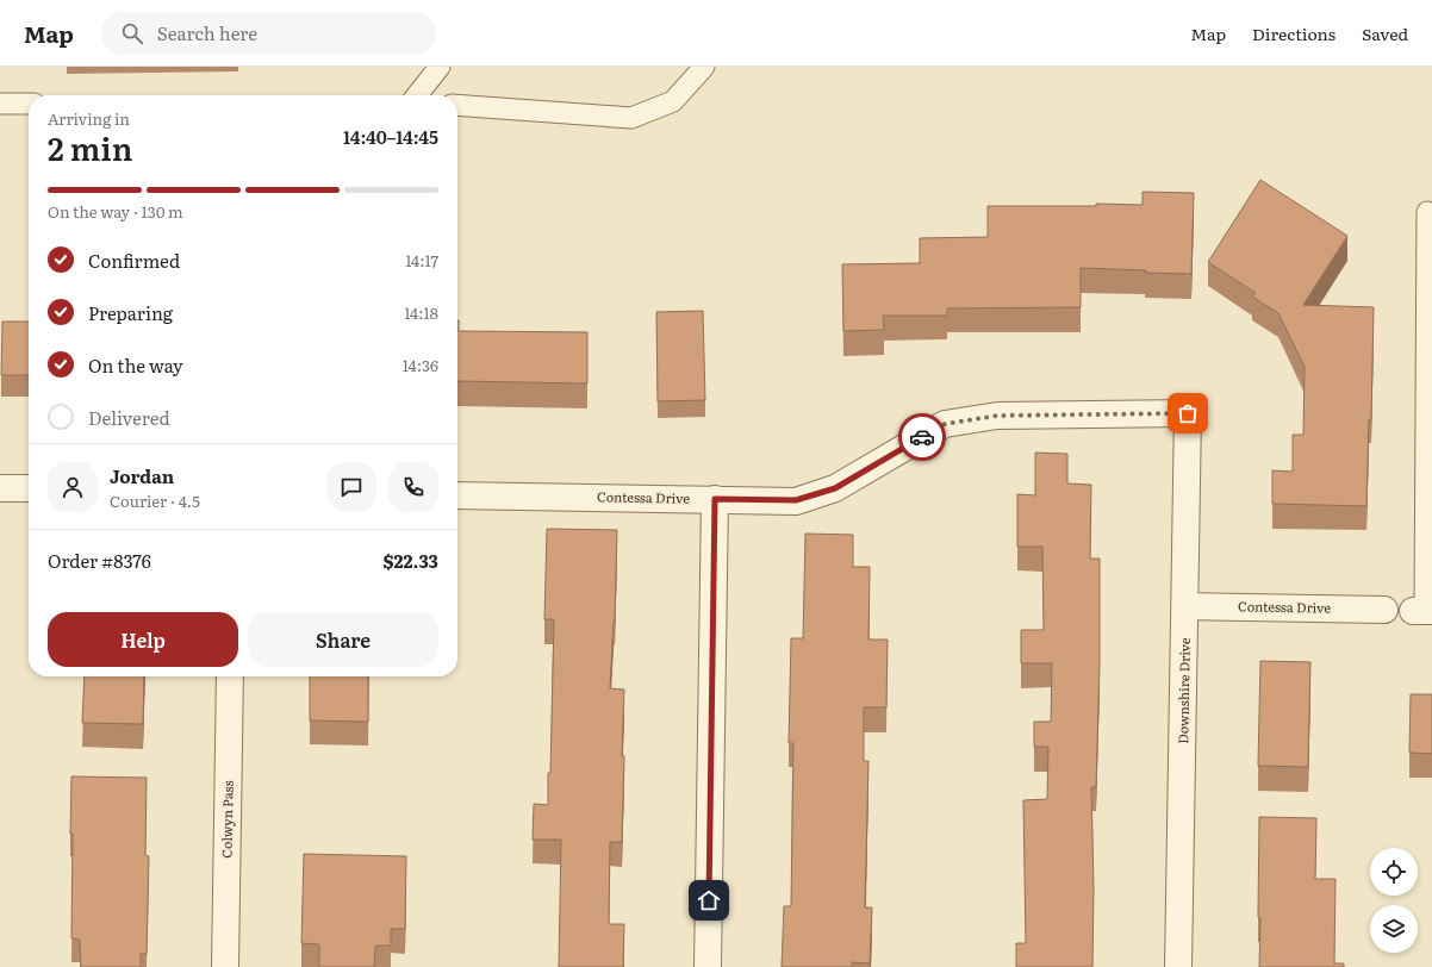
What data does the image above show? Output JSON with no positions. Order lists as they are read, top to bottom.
{
  "streets": {
    "street": ["Contessa Drive", "Downshire Drive", "Colwyn Pass"]
  },
  "crossings": [
    ["Contessa Drive", "Downshire Drive"]
  ],
  "page": {
    "header": "Map",
    "search": "Search here",
    "nav": ["Map", "Directions", "Saved"],
    "heading": ["2 min", "Arriving in", "14:40–14:45"],
    "panel": [
      "Jordan",
      "Courier · 4.5",
      "Order #8376",
      "$22.33"
    ],
    "bar": "On the way · 130 m",
    "list": [
      ["Confirmed", "14:17"],
      ["Preparing", "14:18"],
      ["On the way", "14:36"],
      "Delivered"
    ],
    "buttons": ["Help", "Share"]
  }
}
